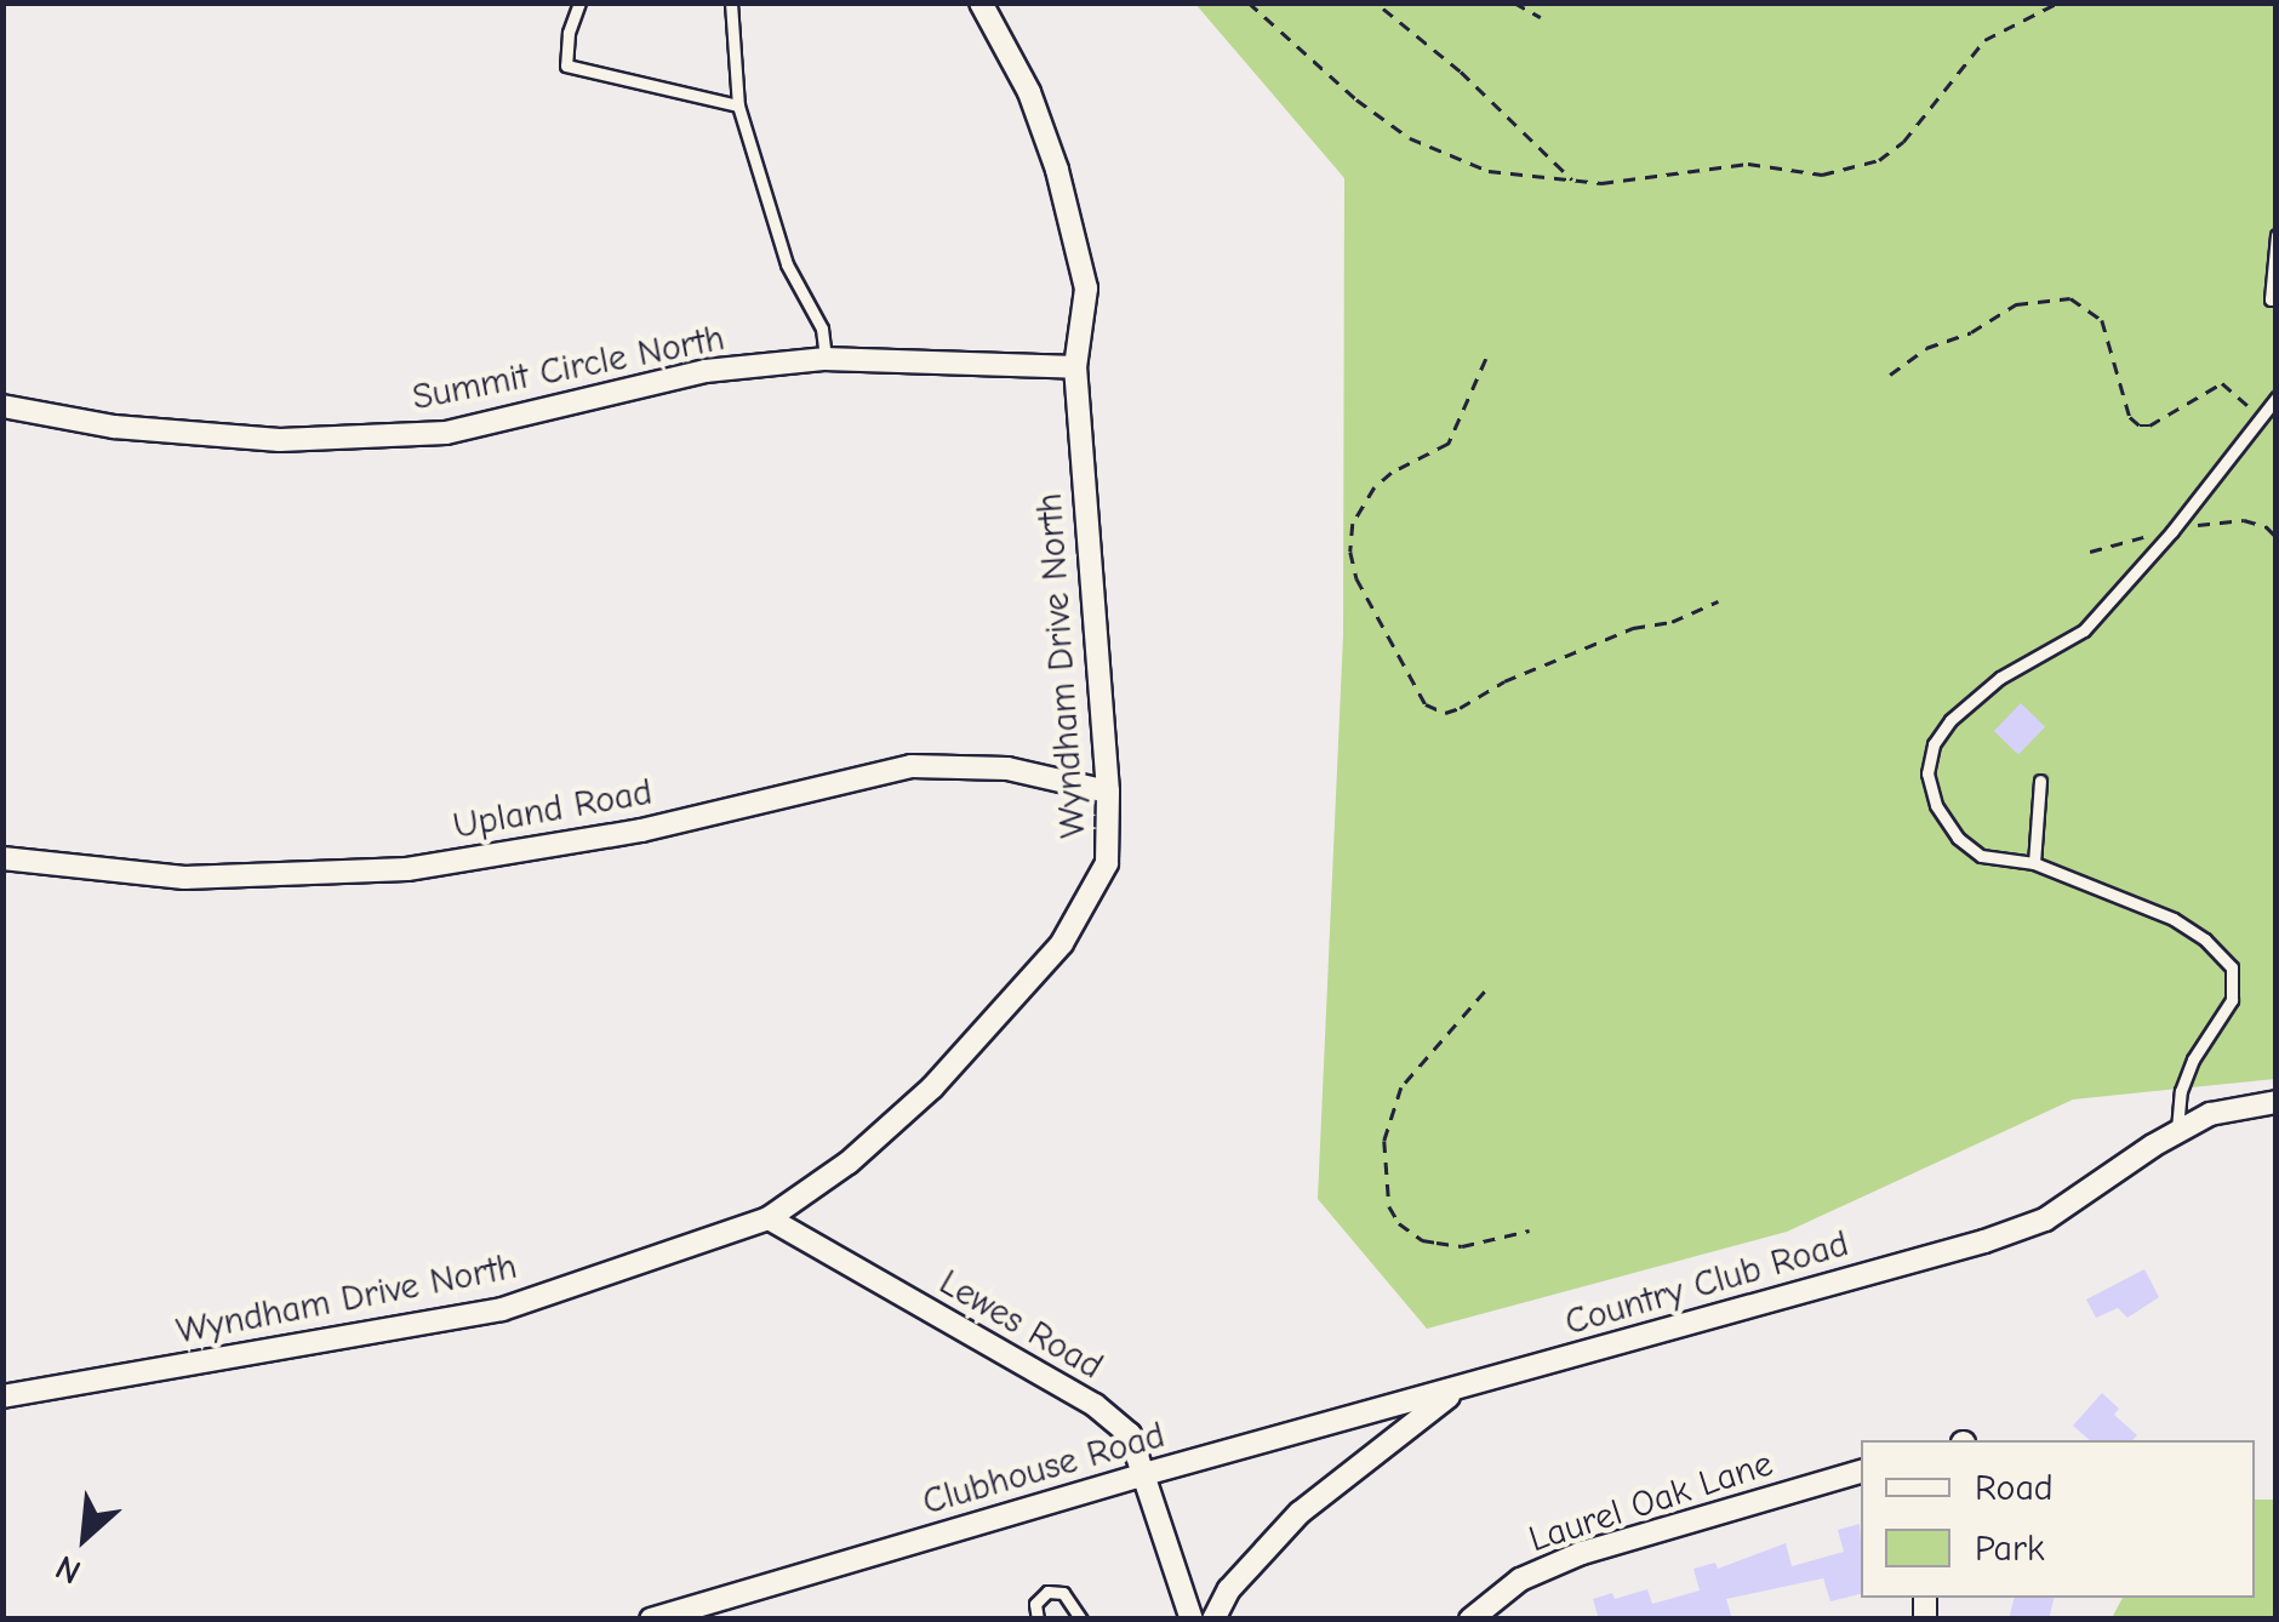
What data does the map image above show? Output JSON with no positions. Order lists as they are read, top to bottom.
{
  "streets": {
    "street": [
      "Summit Circle North",
      "Wyndham Drive North",
      "Upland Road",
      "Country Club Road",
      "Lewes Road",
      "Clubhouse Road",
      "Laurel Oak Lane"
    ]
  },
  "crossings": [
    ["Summit Circle North", "Wyndham Drive North"],
    ["Wyndham Drive North", "Upland Road"],
    ["Wyndham Drive North", "Lewes Road"],
    ["Country Club Road", "Clubhouse Road"],
    ["Lewes Road", "Clubhouse Road"]
  ],
  "legend": ["Road", "Park"],
  "north": "bottom left"
}
